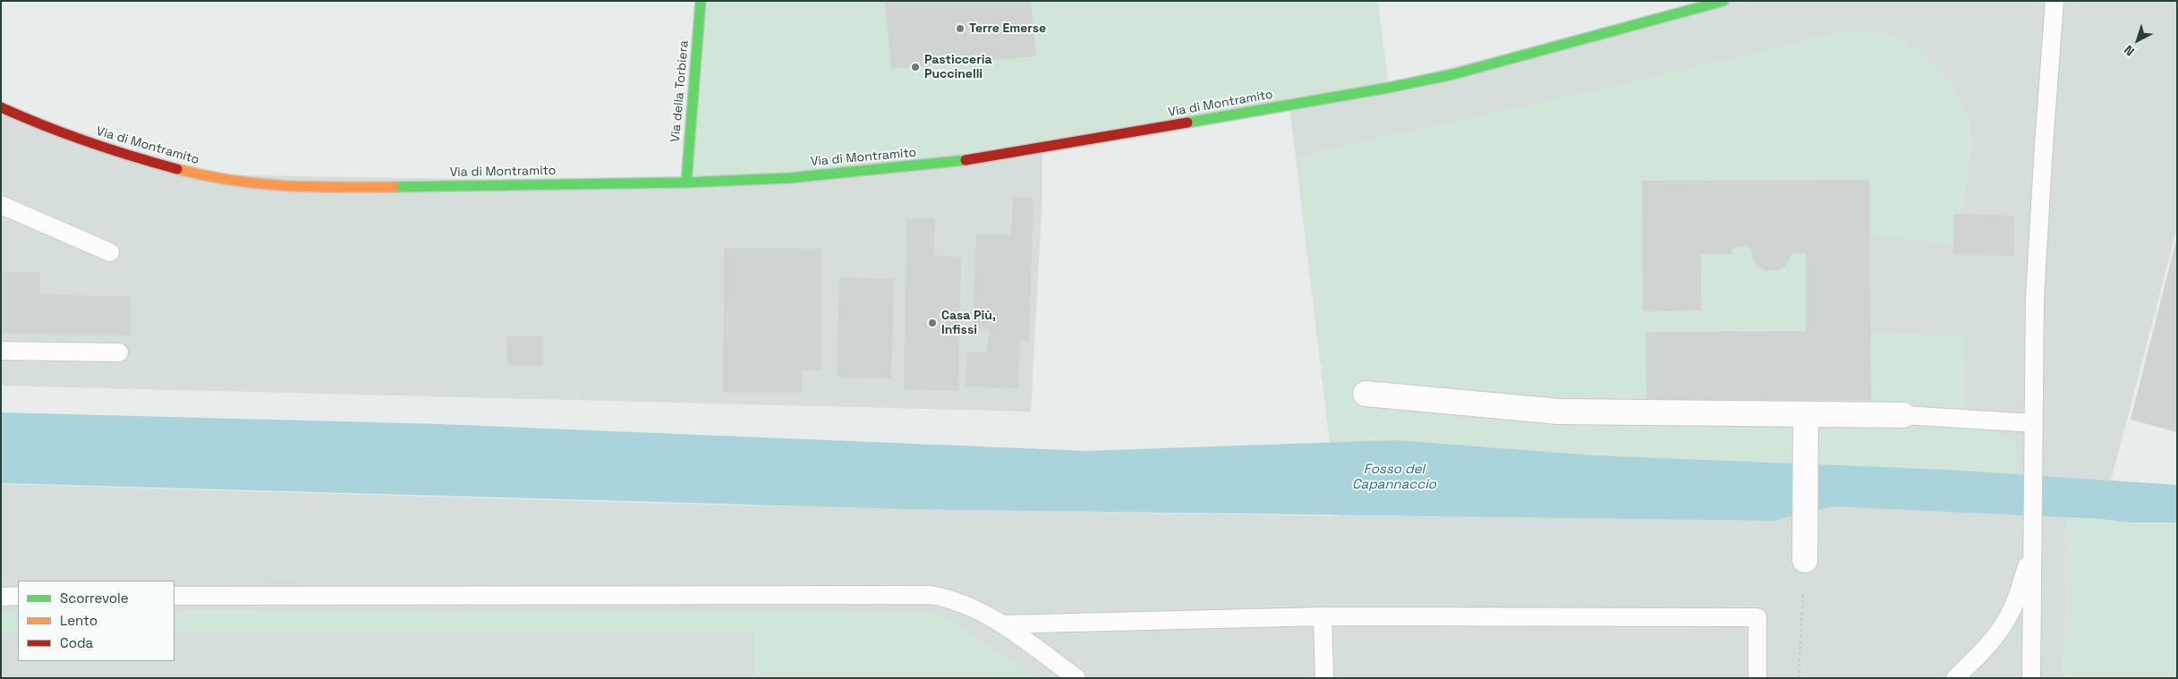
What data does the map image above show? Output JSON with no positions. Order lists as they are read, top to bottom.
{
  "streets": {
    "main road": ["Via della Torbiera", "Via di Montramito"]
  },
  "crossings": [
    ["Via della Torbiera", "Via di Montramito"]
  ],
  "water": ["Fosso del Capannaccio"],
  "places": ["Terre Emerse", "Pasticceria Puccinelli", "Casa Più, Infissi"],
  "legend": ["Scorrevole", "Lento", "Coda"],
  "north": "bottom left"
}
